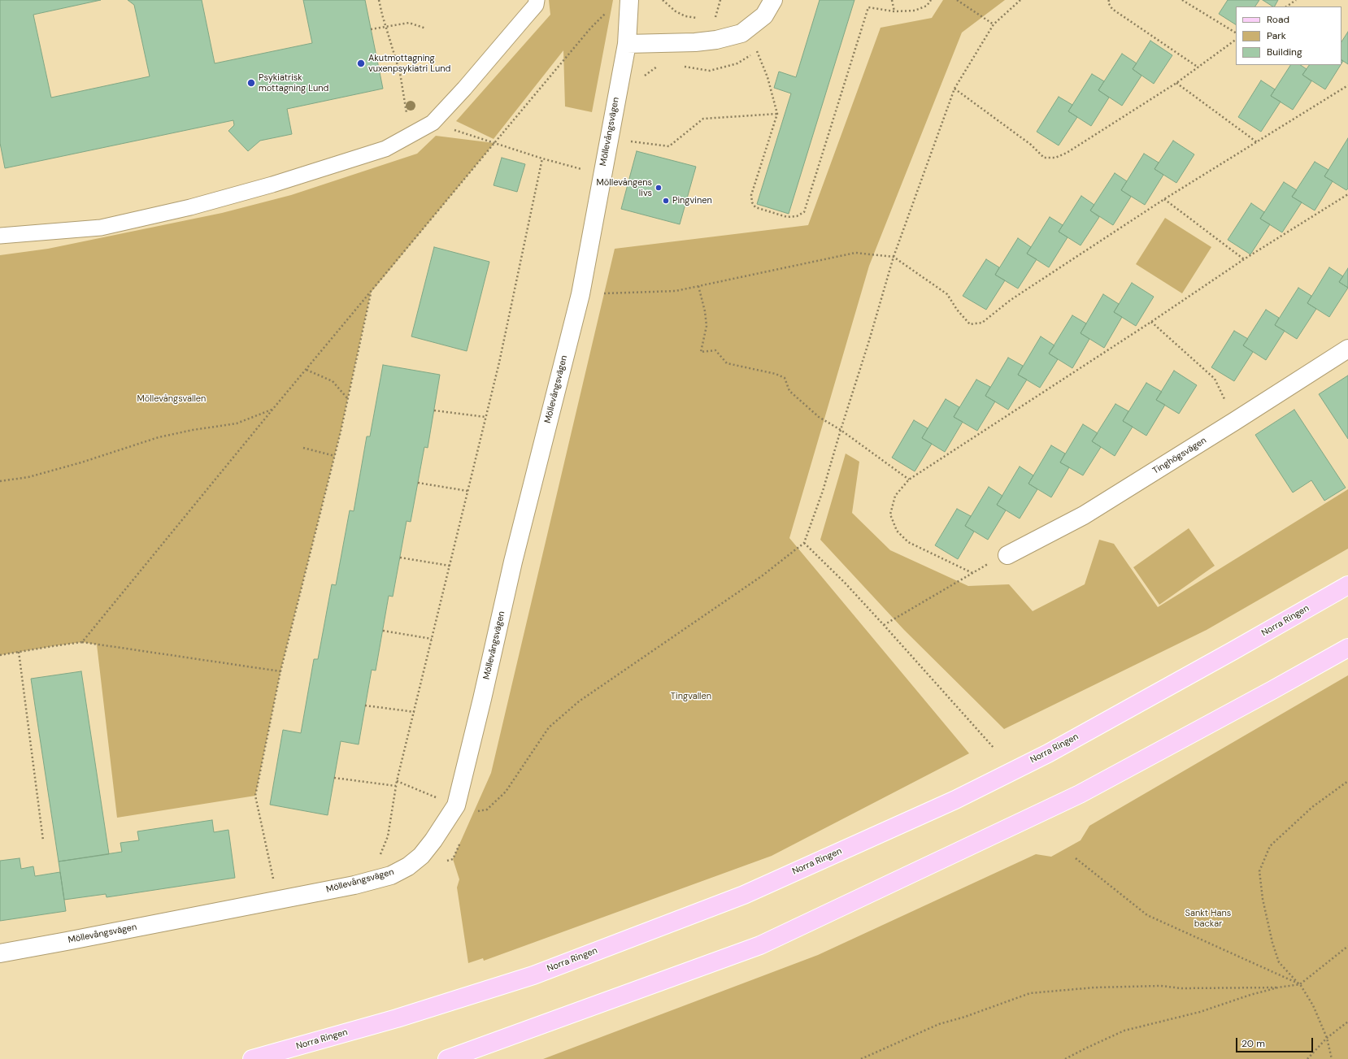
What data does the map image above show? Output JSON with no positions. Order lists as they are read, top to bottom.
{
  "streets": {
    "main road": ["Norra Ringen"],
    "street": ["Möllevångsvägen", "Tinghögsvägen"]
  },
  "parks": ["Möllevångsvallen", "Tingvallen", "Sankt Hans backar"],
  "places": [
    "Akutmottagning vuxenpsykiatri Lund",
    "Psykiatrisk mottagning Lund",
    "Möllevångens livs",
    "Pingvinen"
  ],
  "legend": ["Road", "Park", "Building"],
  "scale_bar": "20 m"
}
